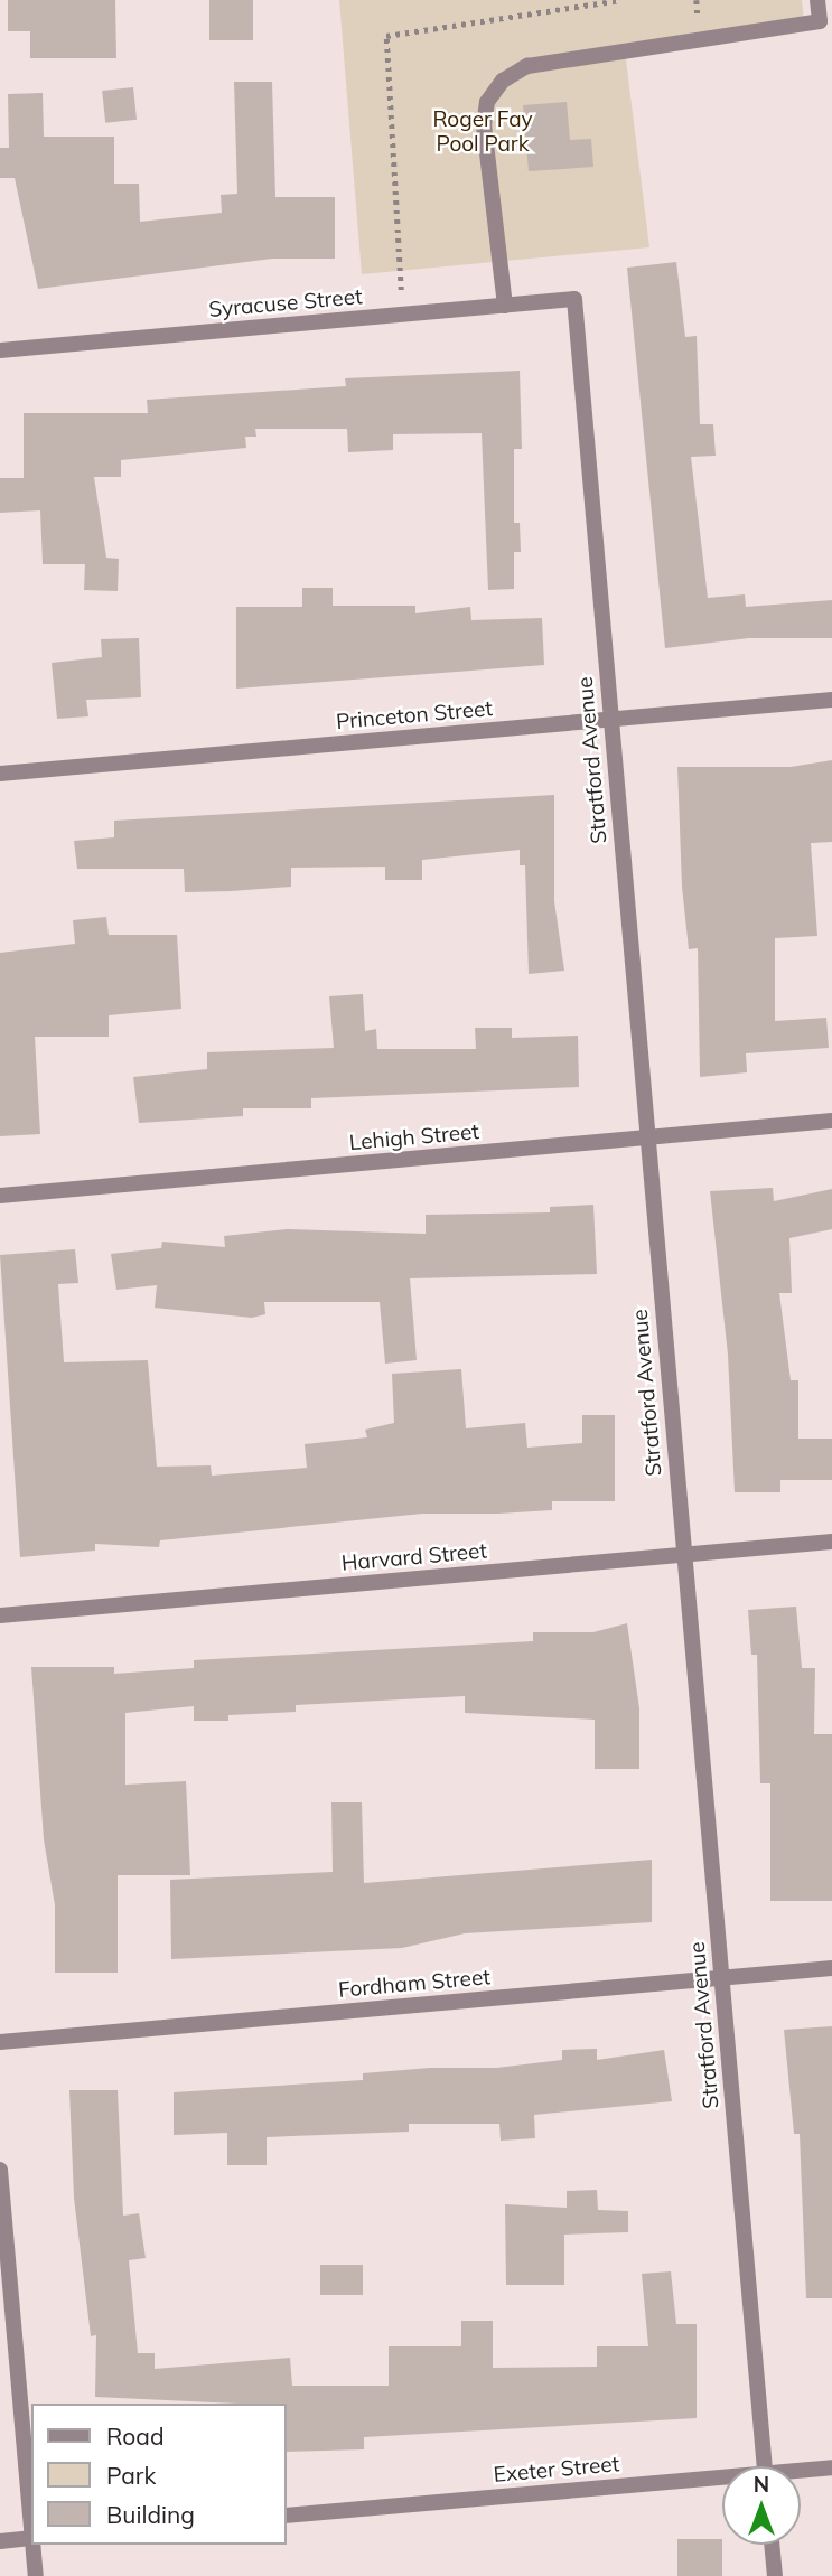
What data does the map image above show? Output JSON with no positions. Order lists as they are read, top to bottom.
{
  "streets": {
    "street": [
      "Syracuse Street",
      "Princeton Street",
      "Stratford Avenue",
      "Lehigh Street",
      "Harvard Street",
      "Fordham Street",
      "Exeter Street"
    ]
  },
  "crossings": [
    ["Syracuse Street", "Stratford Avenue"],
    ["Princeton Street", "Stratford Avenue"],
    ["Stratford Avenue", "Lehigh Street"],
    ["Stratford Avenue", "Harvard Street"],
    ["Stratford Avenue", "Fordham Street"]
  ],
  "parks": ["Roger Fay Pool Park"],
  "legend": ["Road", "Park", "Building"],
  "north": "top"
}
